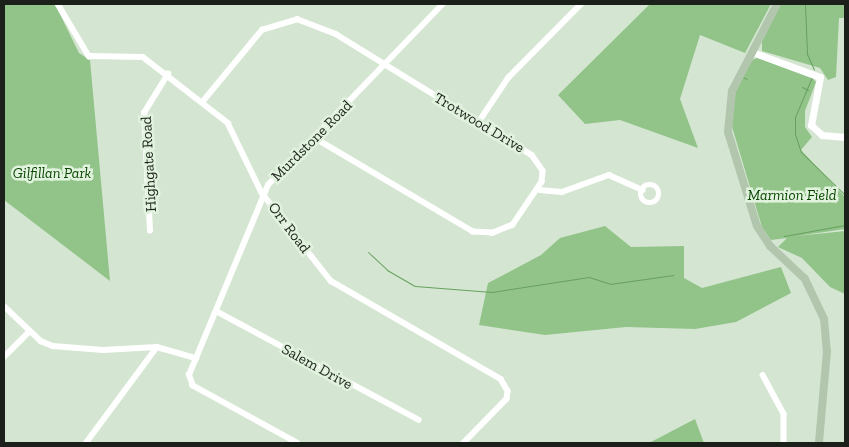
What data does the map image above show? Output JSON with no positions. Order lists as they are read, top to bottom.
{
  "streets": {
    "street": [
      "Trotwood Drive",
      "Murdstone Road",
      "Highgate Road",
      "Orr Road",
      "Salem Drive"
    ]
  },
  "crossings": [
    ["Trotwood Drive", "Murdstone Road"],
    ["Trotwood Drive", "Orr Road"],
    ["Murdstone Road", "Orr Road"],
    ["Murdstone Road", "Salem Drive"],
    ["Highgate Road", "Orr Road"]
  ],
  "parks": ["Gilfillan Park", "Marmion Field"]
}
